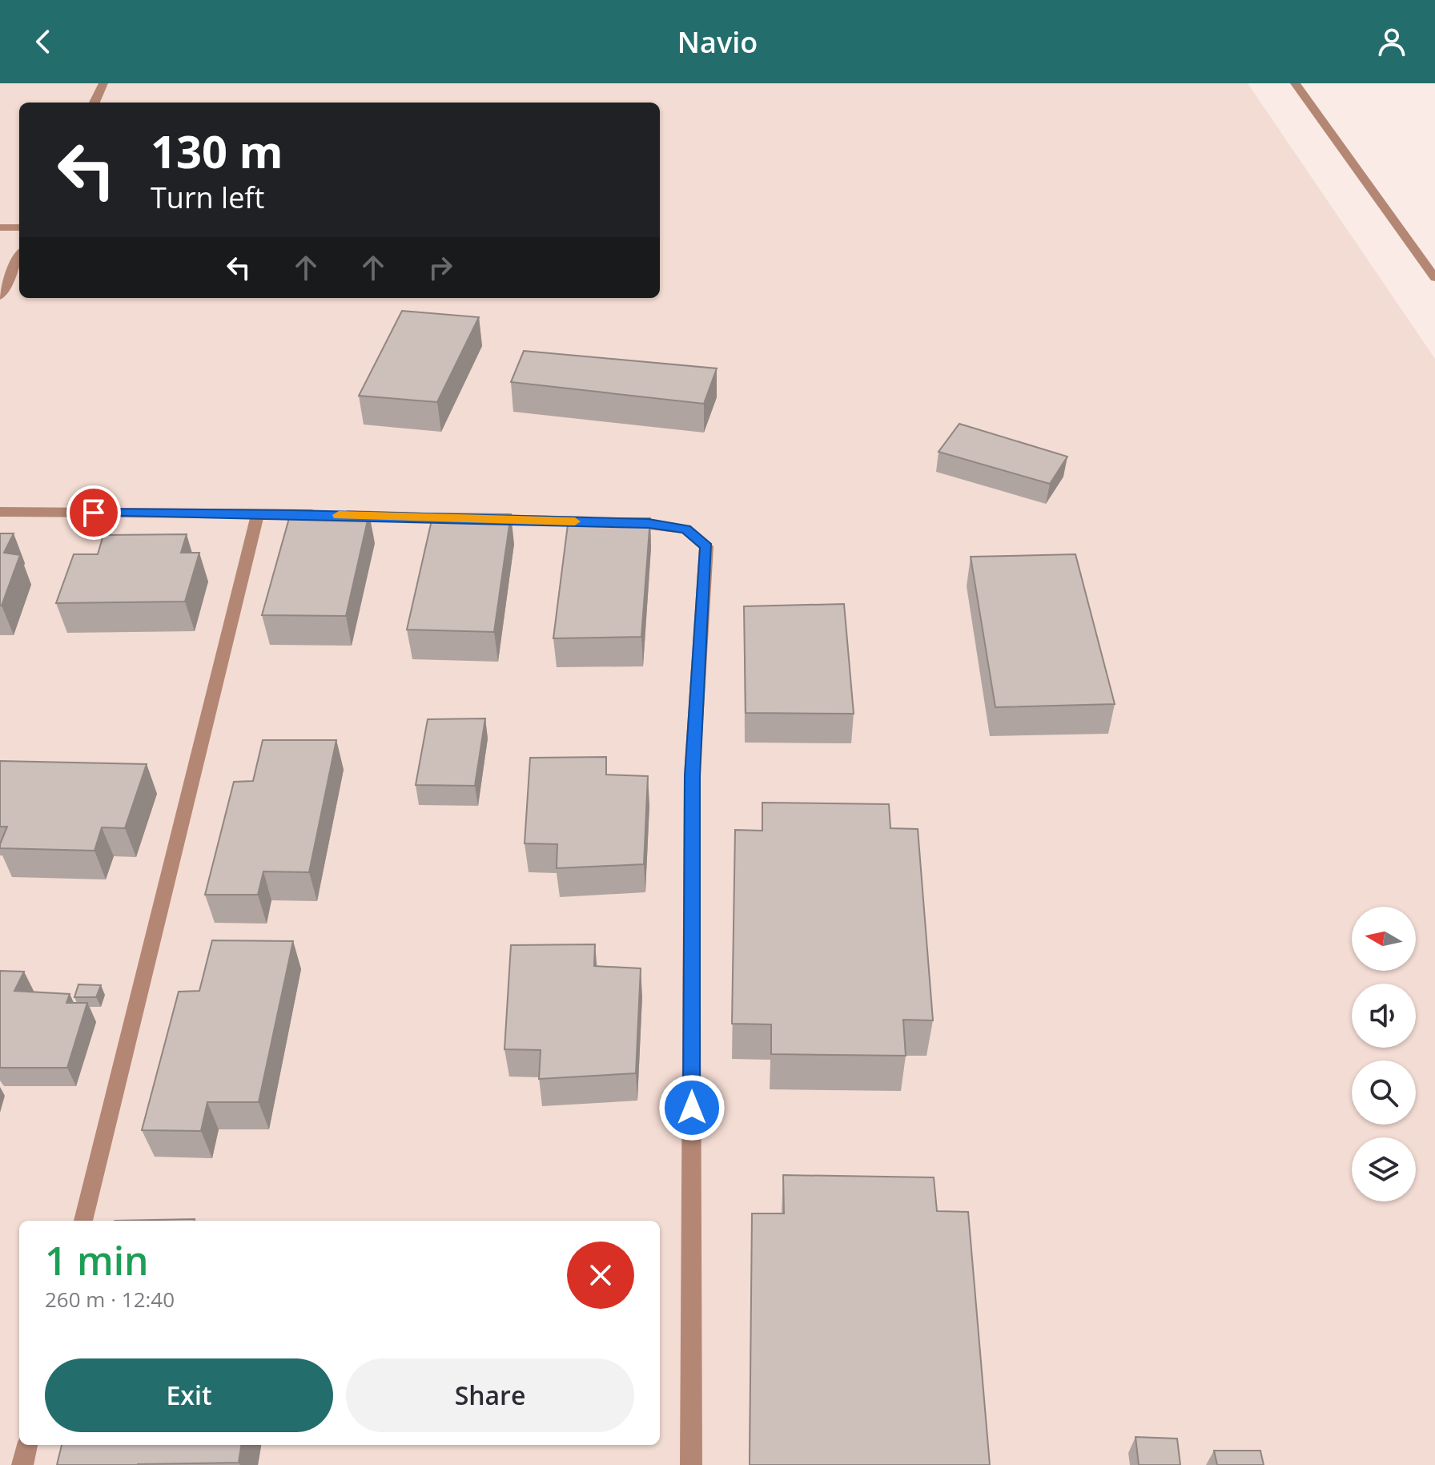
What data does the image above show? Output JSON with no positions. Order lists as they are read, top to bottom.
{
  "north": "left",
  "page": {
    "header": "Navio",
    "turn": ["130 m", "Turn left"],
    "heading": ["1 min", "260 m · 12:40"],
    "buttons": ["Exit", "Share"]
  }
}
